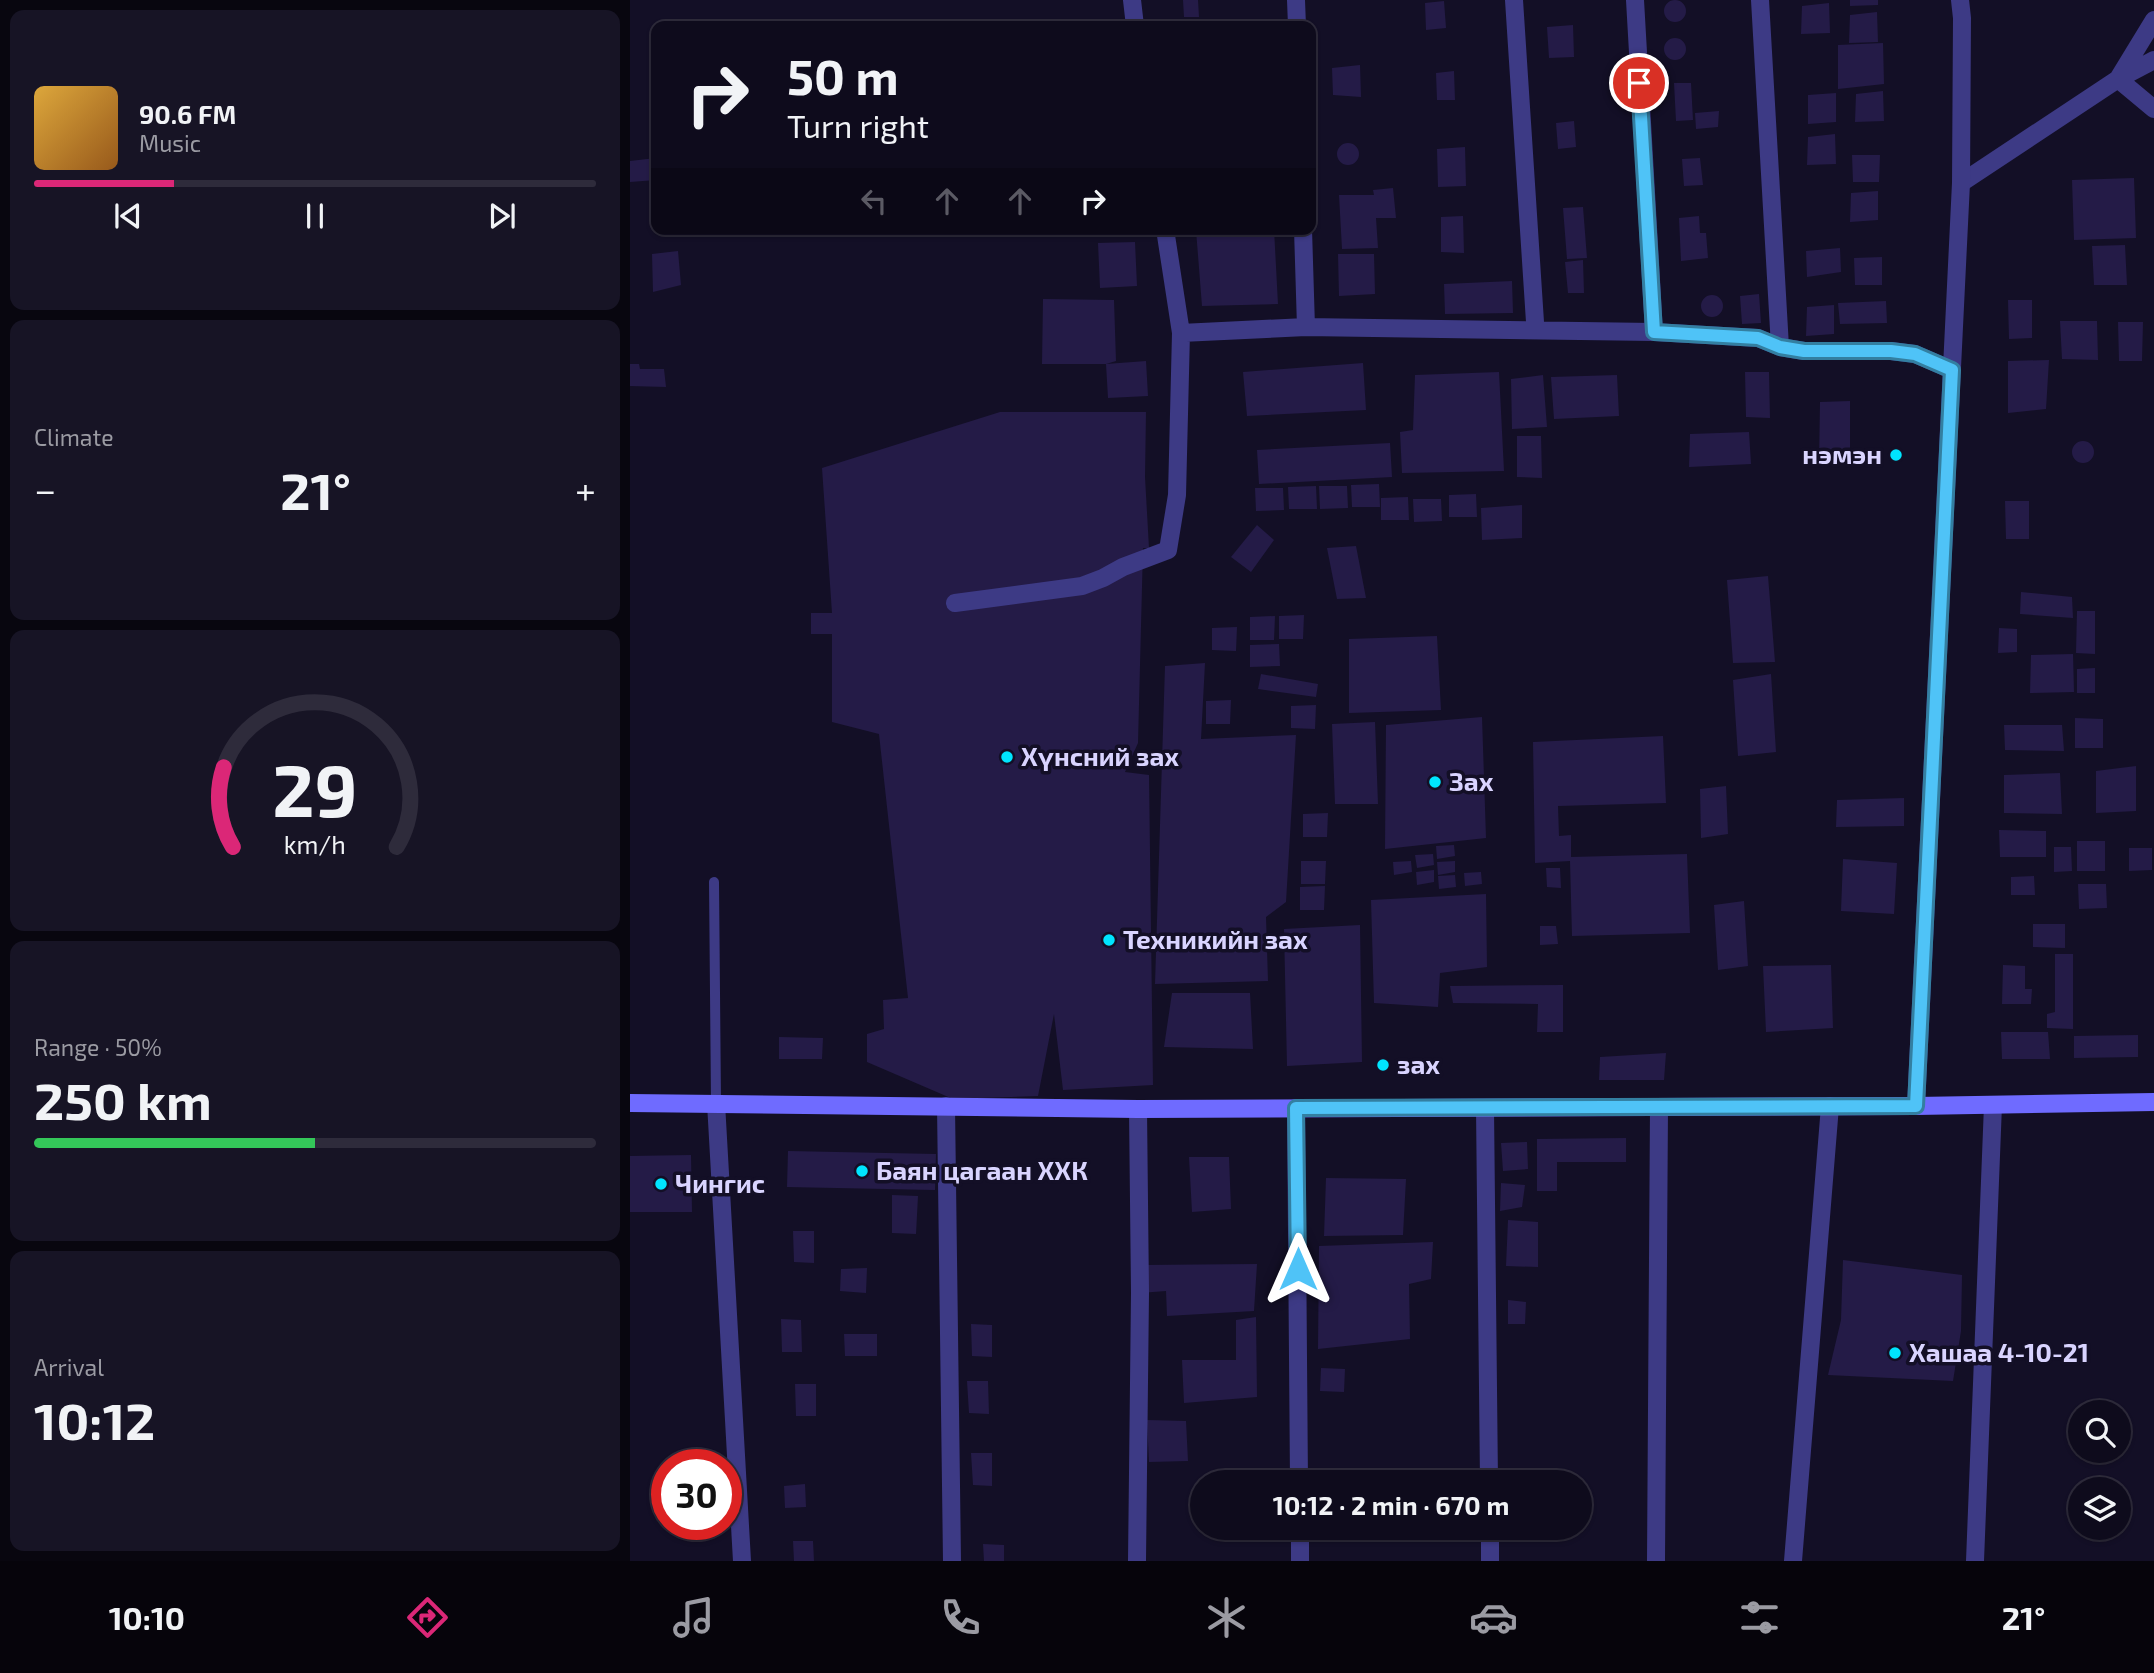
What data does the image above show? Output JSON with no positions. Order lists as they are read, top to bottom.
{
  "places": [
    "нэмэн",
    "Хүнсний зах",
    "Зах",
    "Техникийн зах",
    "зах",
    "Баян цагаан ХХК",
    "Чингис",
    "Хашаа 4-10-21"
  ],
  "page": {
    "turn": ["50 m", "Turn right"],
    "song": ["90.6 FM", "Music"],
    "tile": [
      "Climate",
      ["Range · 50%", "250 km"],
      ["Arrival", "10:12"]
    ],
    "heat": ["−", "21°", "+"],
    "limit": "30",
    "trip": "10:12 · 2 min · 670 m",
    "tabs": ["10:10", "21°"],
    "gauge": ["29", "km/h"]
  }
}
